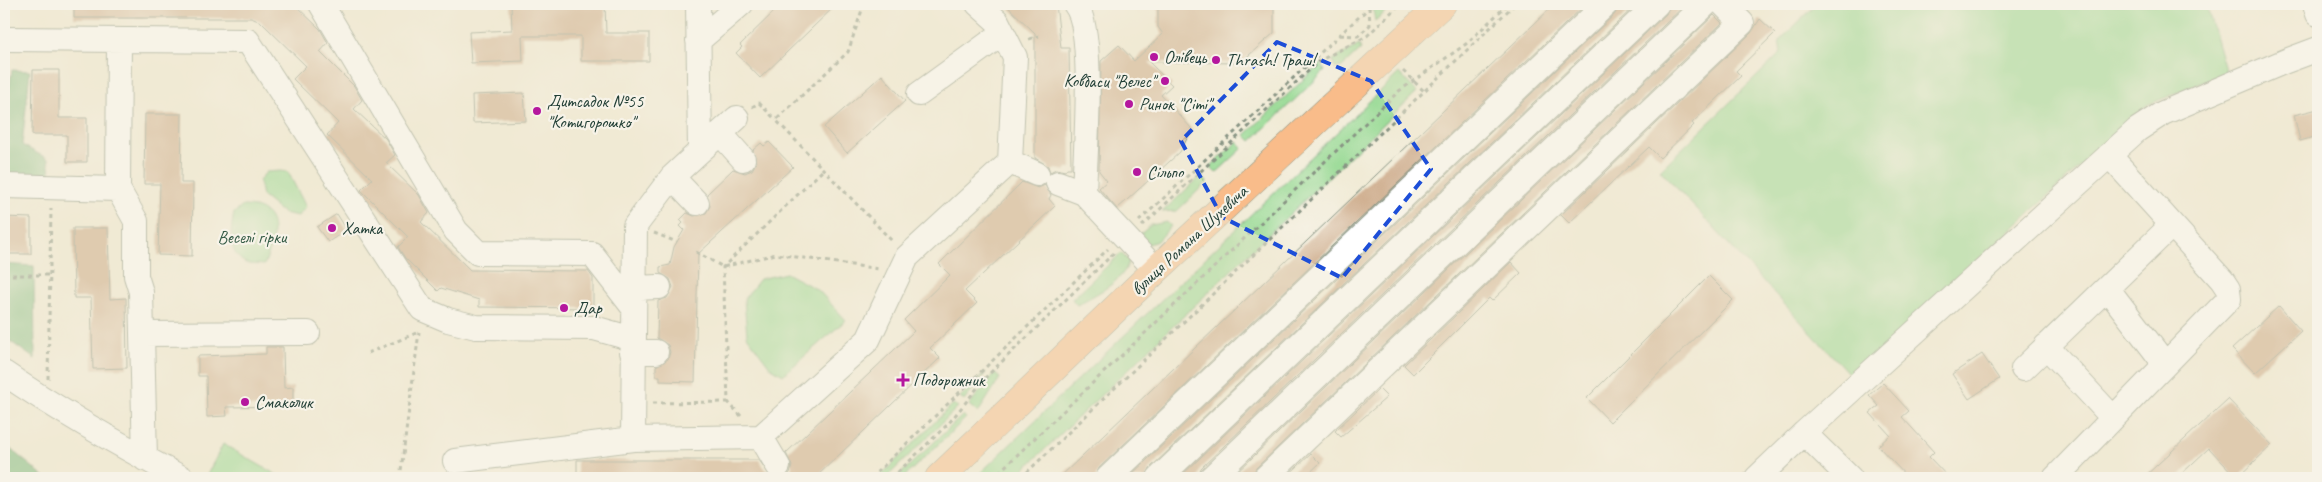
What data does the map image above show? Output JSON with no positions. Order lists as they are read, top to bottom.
{
  "streets": {
    "main road": ["вулиця Романа Шухевича"]
  },
  "parks": ["Веселі гірки"],
  "places": {
    "other": [
      "Олівець",
      "Thrash! Траш!",
      "Ковбаси \"Велес\"",
      "Ринок \"Сіті\"",
      "Дитсадок №55 \"Котигорошко\"",
      "Сільпо",
      "Хатка",
      "Дар",
      "Смаколик"
    ],
    "health": ["Подорожник"]
  }
}
